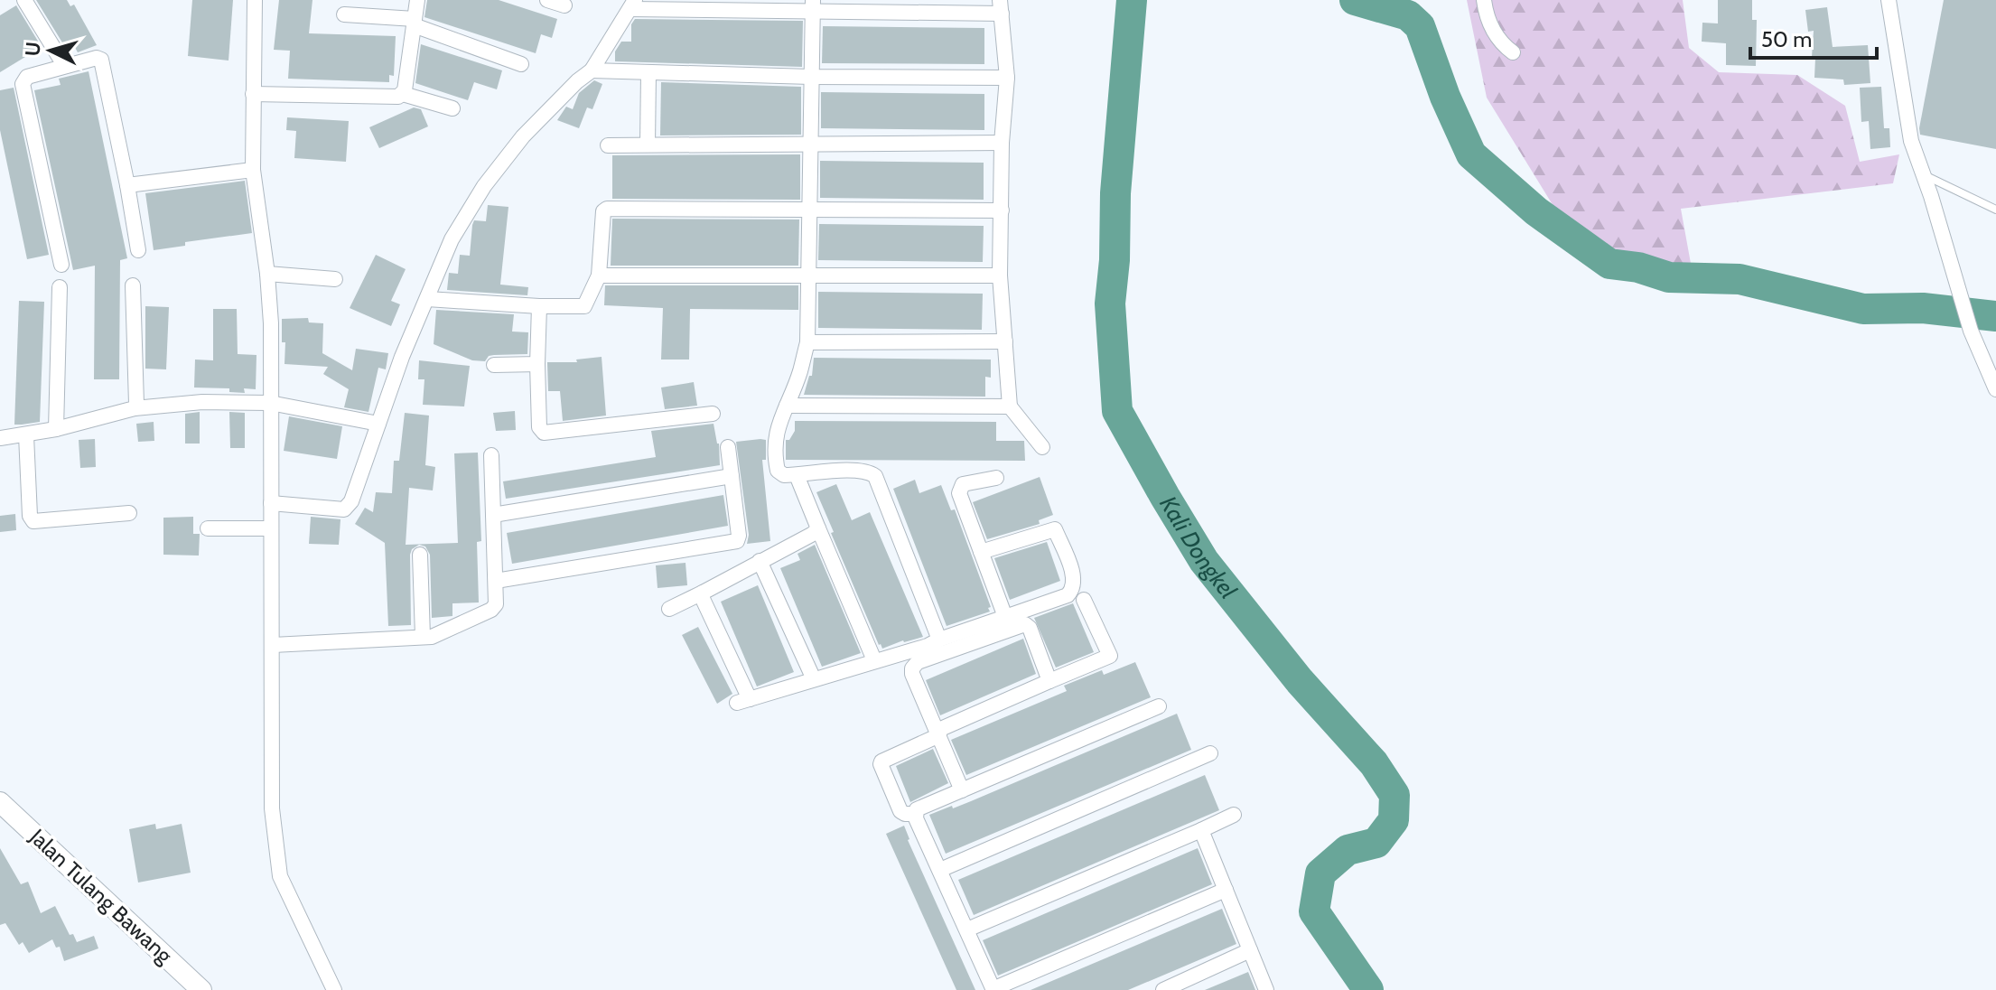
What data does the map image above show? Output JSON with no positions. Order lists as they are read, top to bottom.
{
  "streets": {
    "street": ["Jalan Tulang Bawang"]
  },
  "water": ["Kali Dongkel"],
  "scale_bar": "50 m",
  "north": "left"
}
